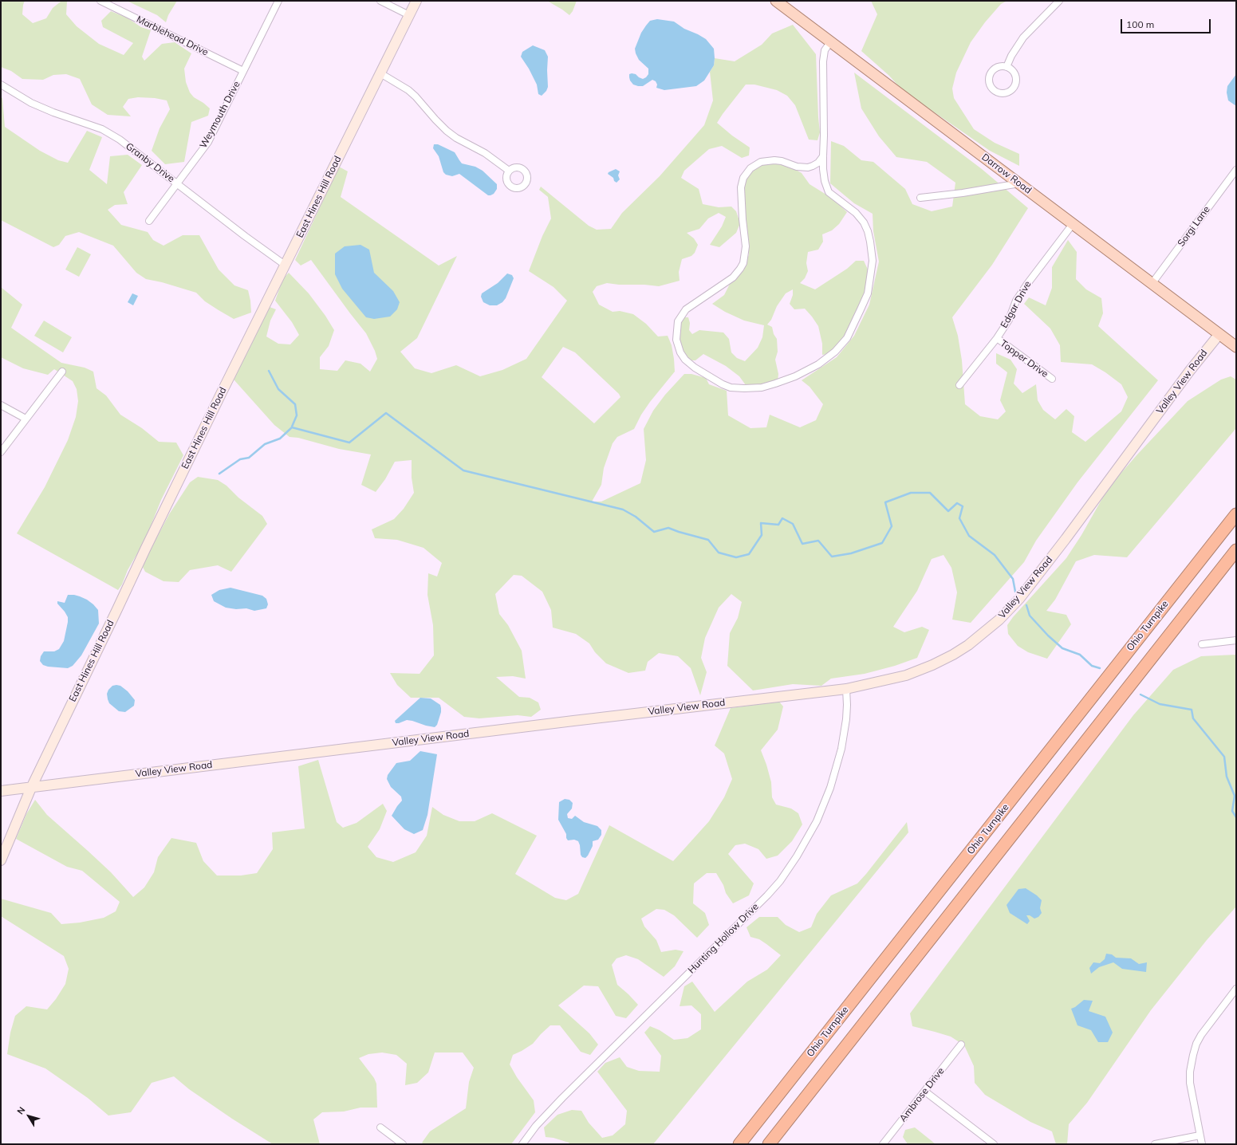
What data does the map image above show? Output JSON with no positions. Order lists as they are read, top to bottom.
{
  "streets": {
    "highway": ["Ohio Turnpike"],
    "main road": ["Darrow Road", "East Hines Hill Road", "Valley View Road"],
    "street": [
      "Marblehead Drive",
      "Weymouth Drive",
      "Granby Drive",
      "Sorgi Lane",
      "Edgar Drive",
      "Topper Drive",
      "Hunting Hollow Drive",
      "Ambrose Drive"
    ]
  },
  "crossings": [
    ["Marblehead Drive", "Weymouth Drive"],
    ["Weymouth Drive", "Granby Drive"],
    ["Granby Drive", "East Hines Hill Road"],
    ["Darrow Road", "Sorgi Lane"],
    ["Darrow Road", "Edgar Drive"],
    ["Darrow Road", "Valley View Road"],
    ["East Hines Hill Road", "Valley View Road"],
    ["Edgar Drive", "Topper Drive"],
    ["Valley View Road", "Hunting Hollow Drive"]
  ],
  "scale_bar": "100 m",
  "north": "top left"
}
